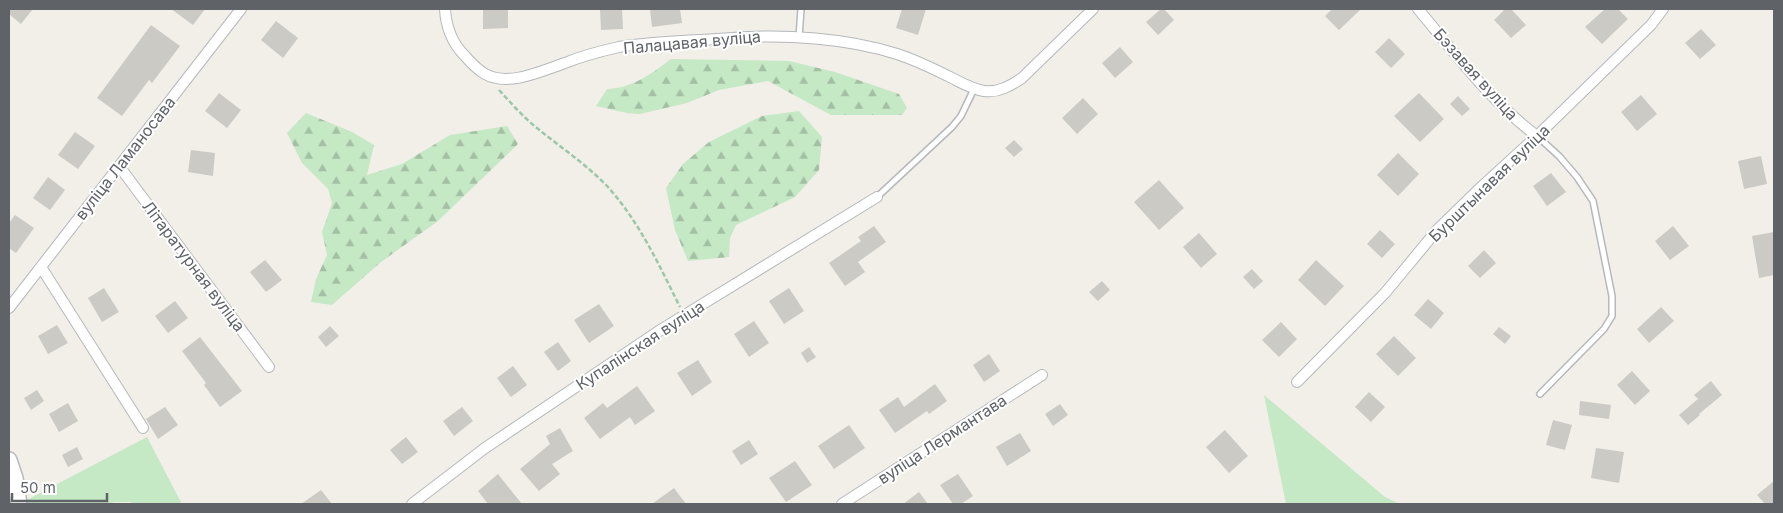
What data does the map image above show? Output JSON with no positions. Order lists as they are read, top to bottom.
{
  "streets": {
    "street": [
      "Палацавая вуліца",
      "Бэзавая вуліца",
      "вуліца Ламаносава",
      "Бурштынавая вуліца",
      "Літаратурная вуліца",
      "Купалінская вуліца",
      "вуліца Лермантава"
    ]
  },
  "crossings": [
    ["Бэзавая вуліца", "Бурштынавая вуліца"],
    ["вуліца Ламаносава", "Літаратурная вуліца"]
  ],
  "scale_bar": "50 m"
}
